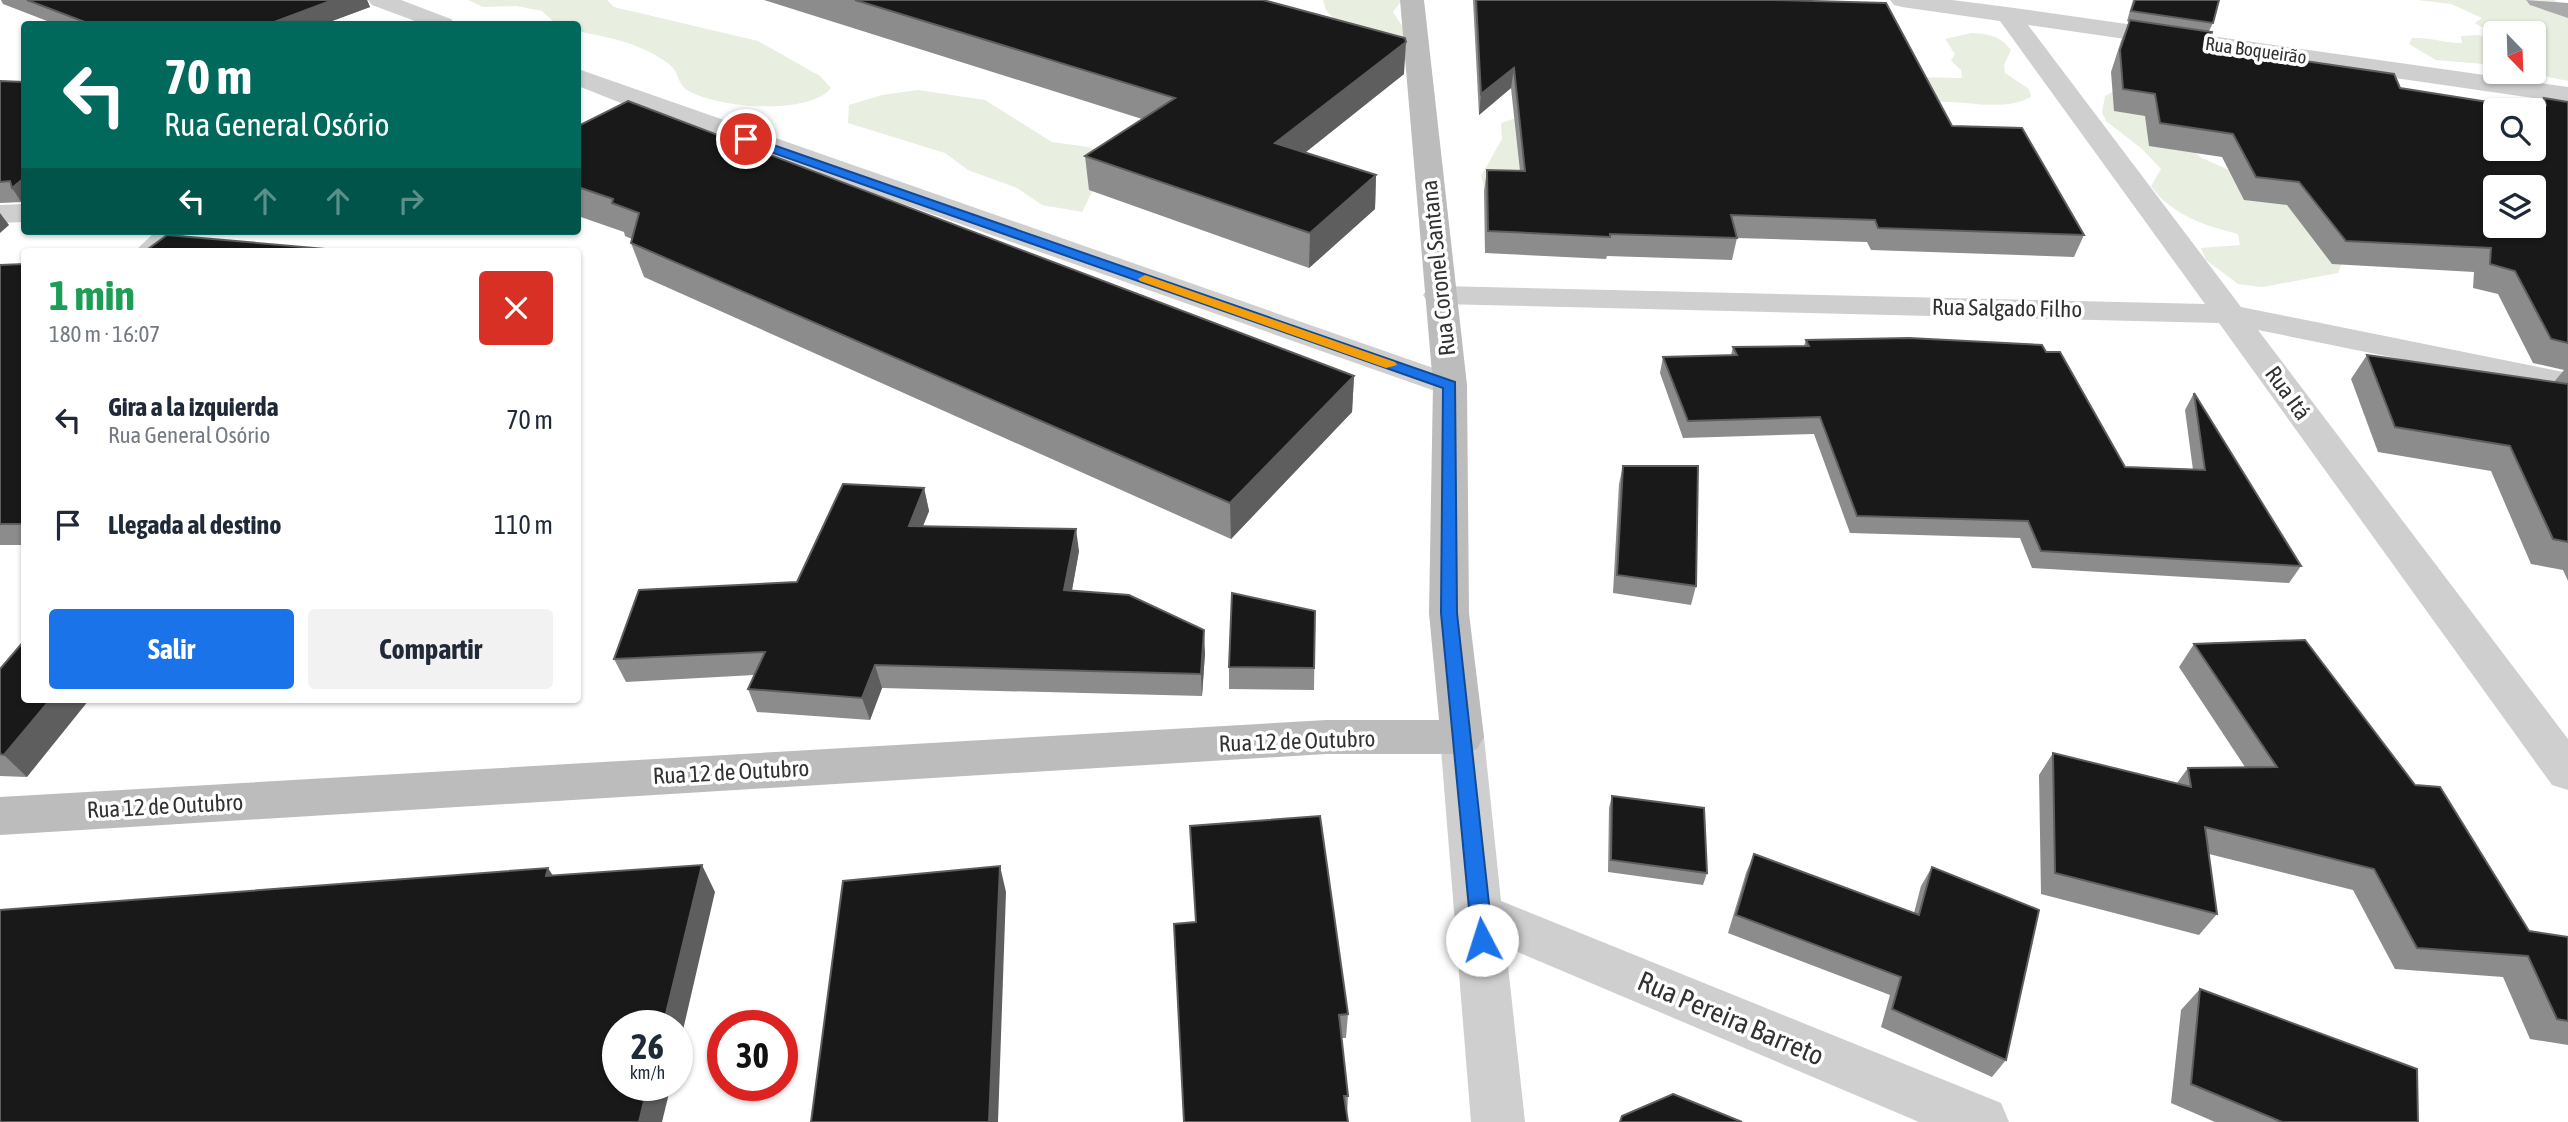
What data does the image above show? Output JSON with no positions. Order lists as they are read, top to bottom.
{
  "streets": {
    "main road": ["Rua Coronel Santana", "Rua 12 de Outubro"],
    "street": [
      "Rua Boqueirão",
      "Rua Salgado Filho",
      "Rua Itá",
      "Rua Pereira Barreto"
    ]
  },
  "crossings": [
    ["Rua Boqueirão", "Rua Itá"],
    ["Rua Coronel Santana", "Rua Salgado Filho"],
    ["Rua Coronel Santana", "Rua 12 de Outubro"],
    ["Rua Coronel Santana", "Rua Pereira Barreto"],
    ["Rua Salgado Filho", "Rua Itá"]
  ],
  "north": "bottom right",
  "page": {
    "turn": ["70 m", "Rua General Osório"],
    "heading": ["1 min", "180 m · 16:07"],
    "list": [
      {
        "name": "Gira a la izquierda",
        "note": "Rua General Osório",
        "value": "70 m"
      },
      {
        "name": "Llegada al destino",
        "value": "110 m"
      }
    ],
    "buttons": ["Salir", "Compartir"],
    "speed": "26 km/h",
    "limit": "30"
  }
}
